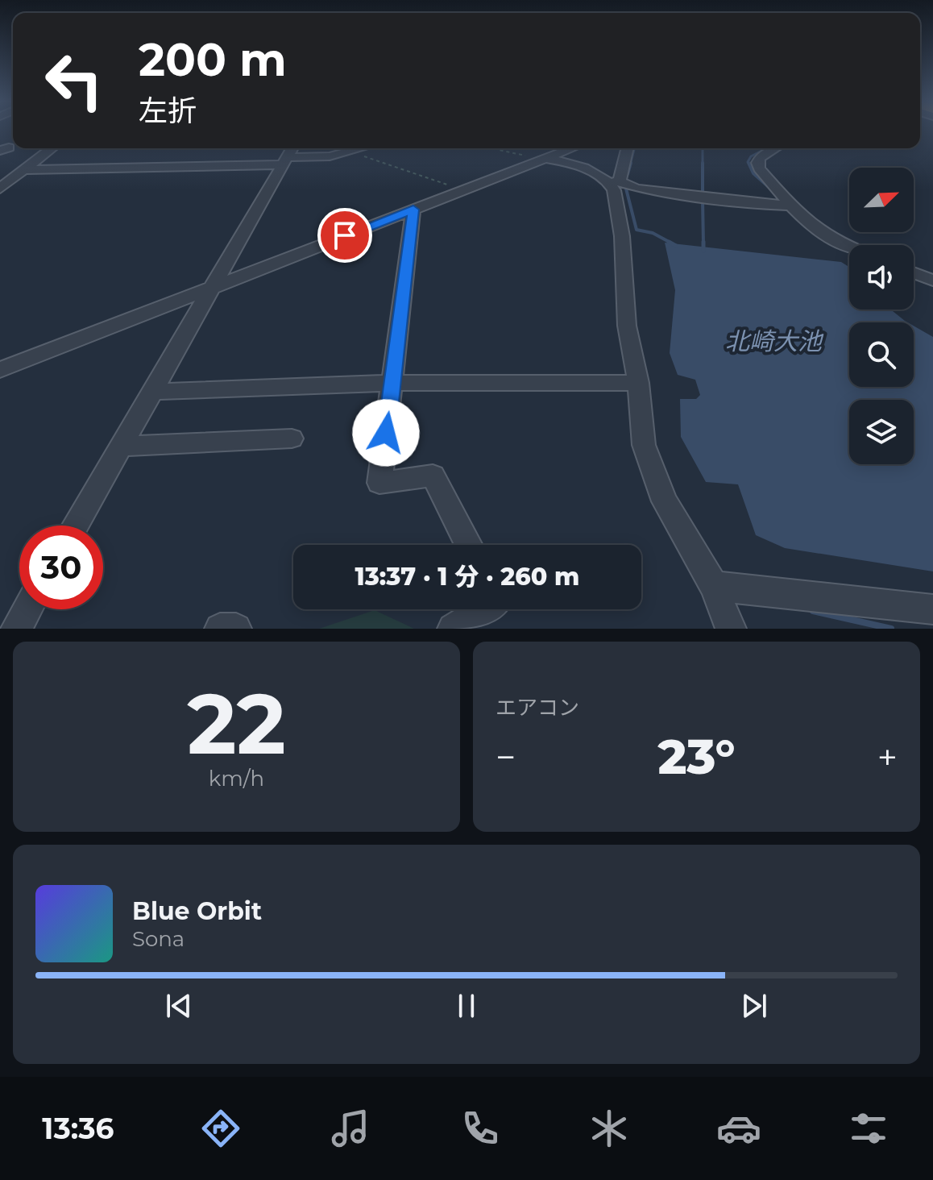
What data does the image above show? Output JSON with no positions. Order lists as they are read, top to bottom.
{
  "water": ["北崎大池"],
  "north": "top right",
  "page": {
    "turn": ["200 m", "左折"],
    "limit": "30",
    "trip": "13:37 · 1 分 · 260 m",
    "tile": [
      ["22", "km/h"],
      "エアコン"
    ],
    "heat": ["−", "23°", "+"],
    "song": ["Blue Orbit", "Sona"],
    "tabs": "13:36"
  }
}
